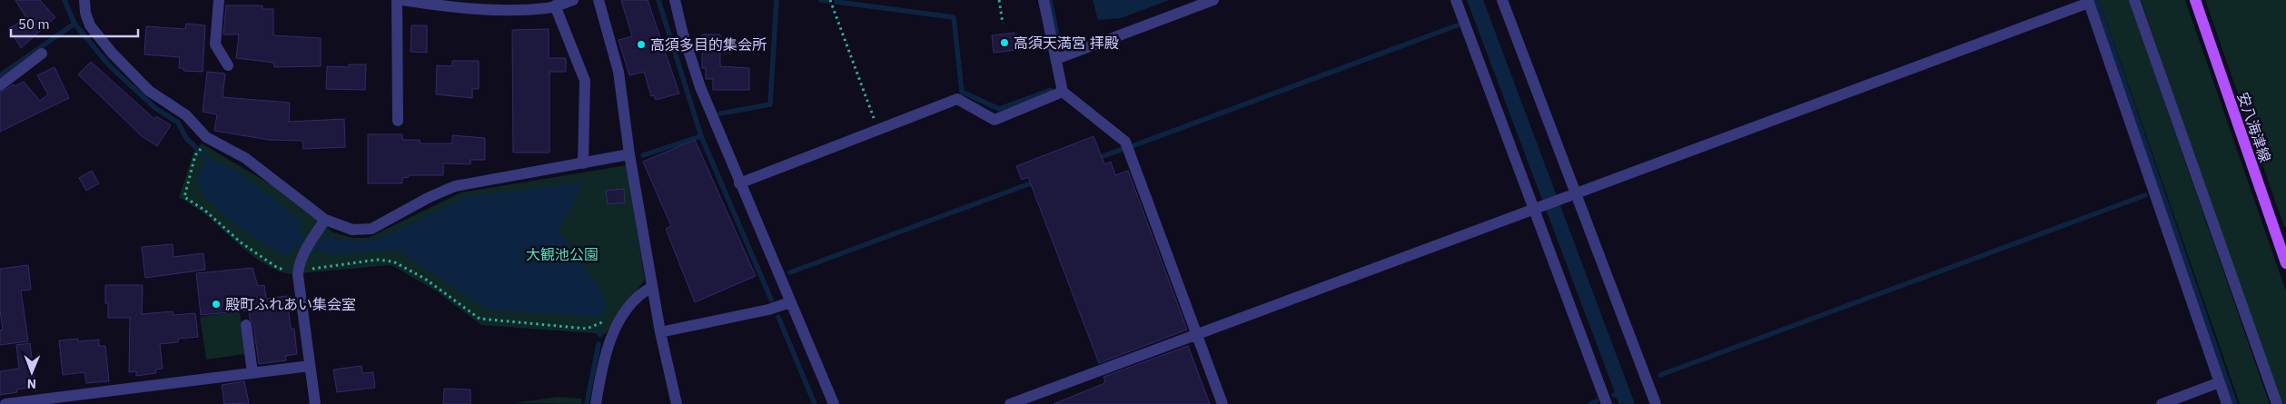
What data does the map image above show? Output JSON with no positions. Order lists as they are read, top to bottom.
{
  "streets": {
    "main road": ["安八海津線"]
  },
  "parks": ["大観池公園"],
  "places": ["高須天満宮 拝殿", "高須多目的集会所", "殿町ふれあい集会室"],
  "scale_bar": "50 m",
  "north": "bottom"
}
